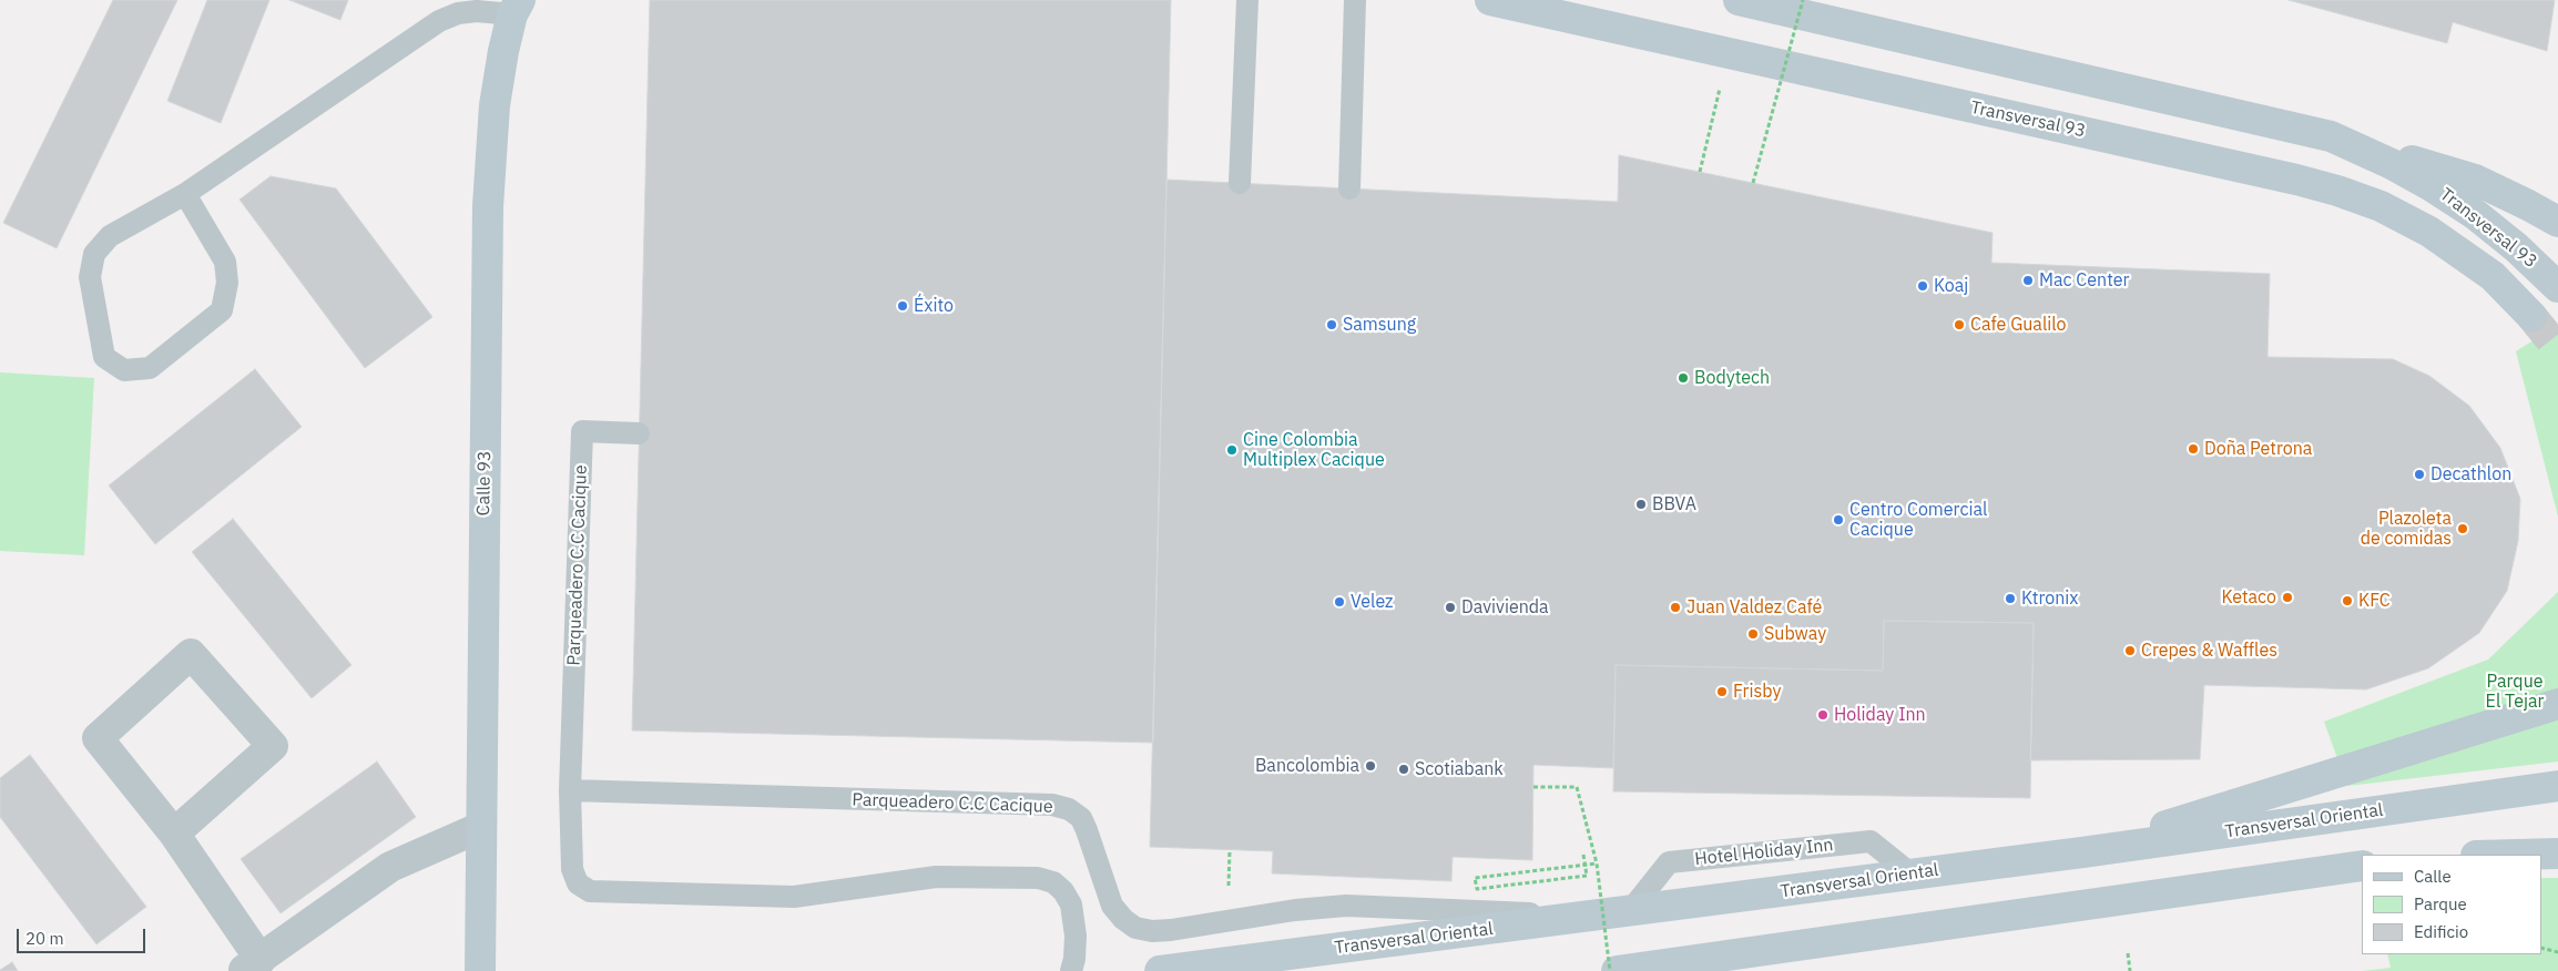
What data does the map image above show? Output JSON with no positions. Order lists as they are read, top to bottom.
{
  "streets": {
    "main road": ["Transversal 93", "Calle 93", "Transversal Oriental"],
    "lane": ["Parqueadero C.C Cacique", "Hotel Holiday Inn"]
  },
  "crossings": [
    ["Parqueadero C.C Cacique", "Transversal Oriental"],
    ["Transversal Oriental", "Hotel Holiday Inn"]
  ],
  "parks": ["Parque El Tejar"],
  "places": [
    "Mac Center",
    "Koaj",
    "Éxito",
    "Samsung",
    "Cafe Gualilo",
    "Bodytech",
    "Doña Petrona",
    "Cine Colombia Multiplex Cacique",
    "Decathlon",
    "BBVA",
    "Centro Comercial Cacique",
    "Plazoleta de comidas",
    "Ketaco",
    "Ktronix",
    "KFC",
    "Velez",
    "Davivienda",
    "Juan Valdez Café",
    "Subway",
    "Crepes & Waffles",
    "Frisby",
    "Holiday Inn",
    "Bancolombia",
    "Scotiabank"
  ],
  "legend": ["Calle", "Parque", "Edificio"],
  "scale_bar": "20 m"
}
